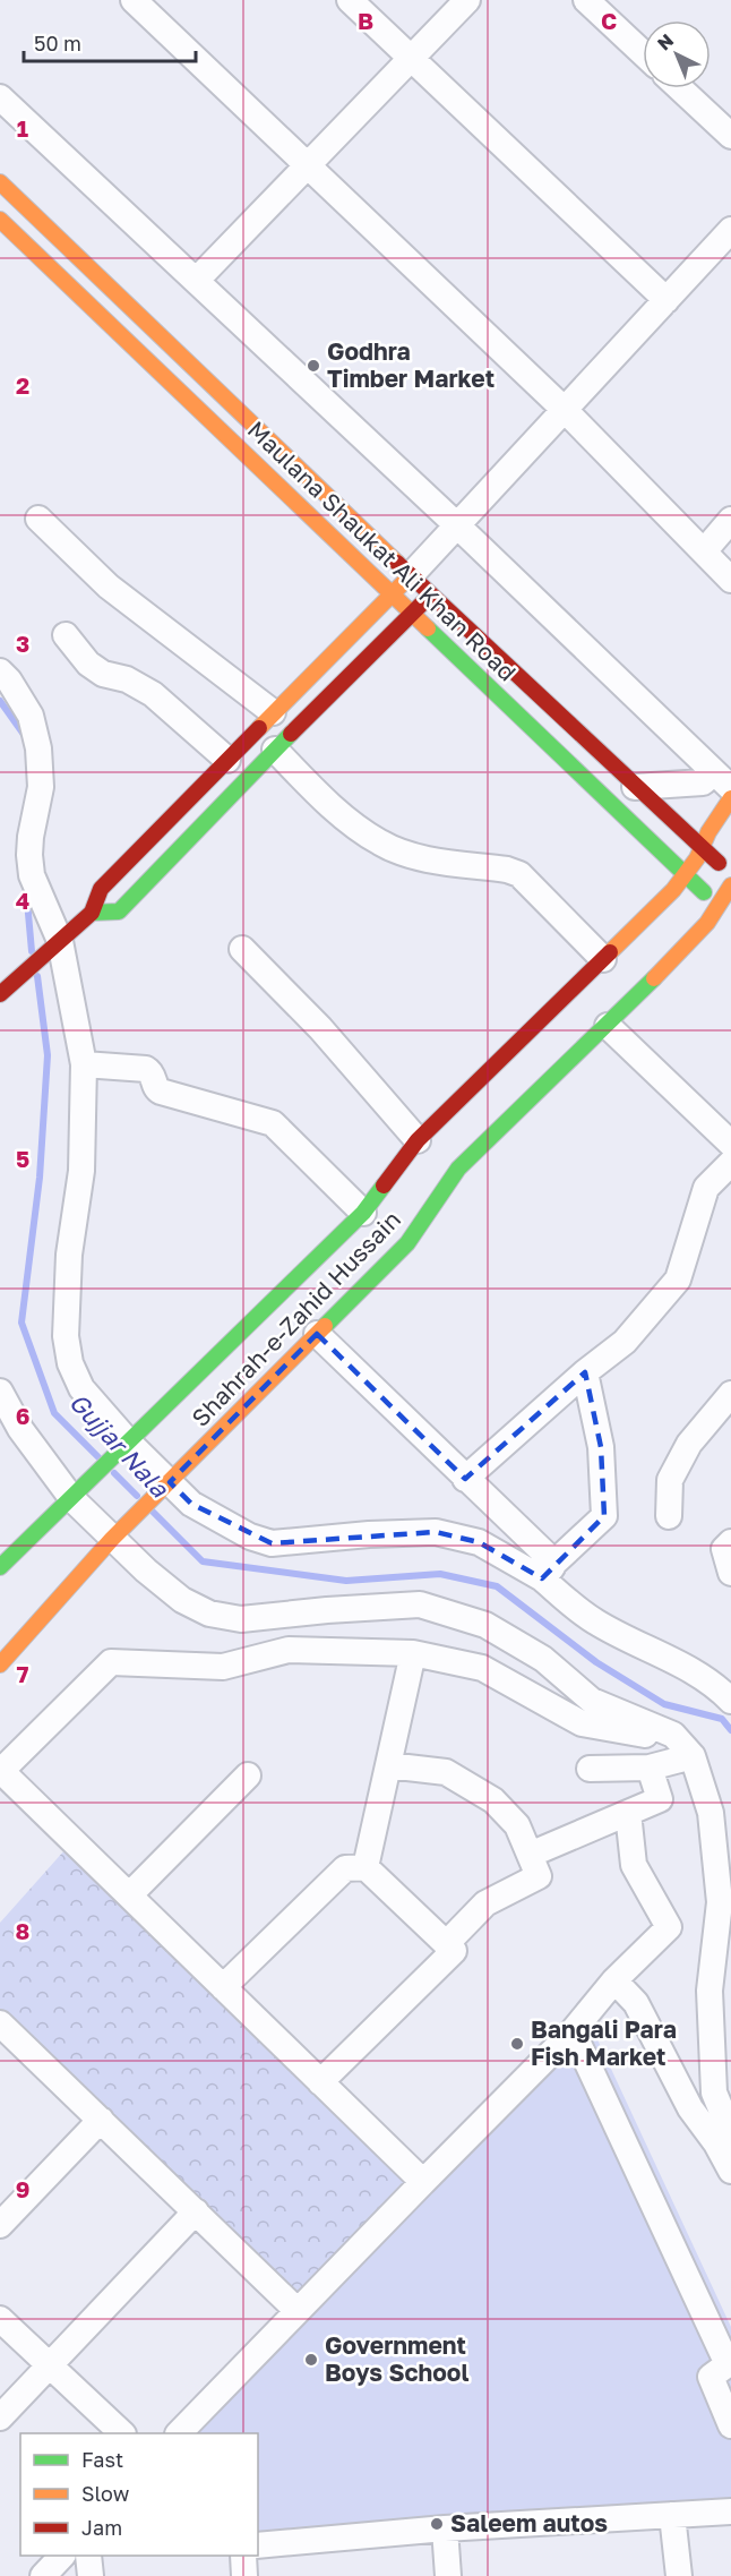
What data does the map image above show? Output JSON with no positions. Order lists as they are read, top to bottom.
{
  "streets": {
    "main road": ["Maulana Shaukat Ali Khan Road", "Shahrah-e-Zahid Hussain"]
  },
  "crossings": [
    ["Maulana Shaukat Ali Khan Road", "Shahrah-e-Zahid Hussain"]
  ],
  "water": ["Gujjar Nala"],
  "places": [
    "Godhra Timber Market",
    "Bangali Para Fish Market",
    "Government Boys School",
    "Saleem autos"
  ],
  "legend": ["Fast", "Slow", "Jam"],
  "scale_bar": "50 m",
  "north": "top left",
  "grid": {
    "columns": ["B", "C"],
    "rows": [
      "1",
      "2",
      "3",
      "4",
      "5",
      "6",
      "7",
      "8",
      "9"
    ]
  }
}
